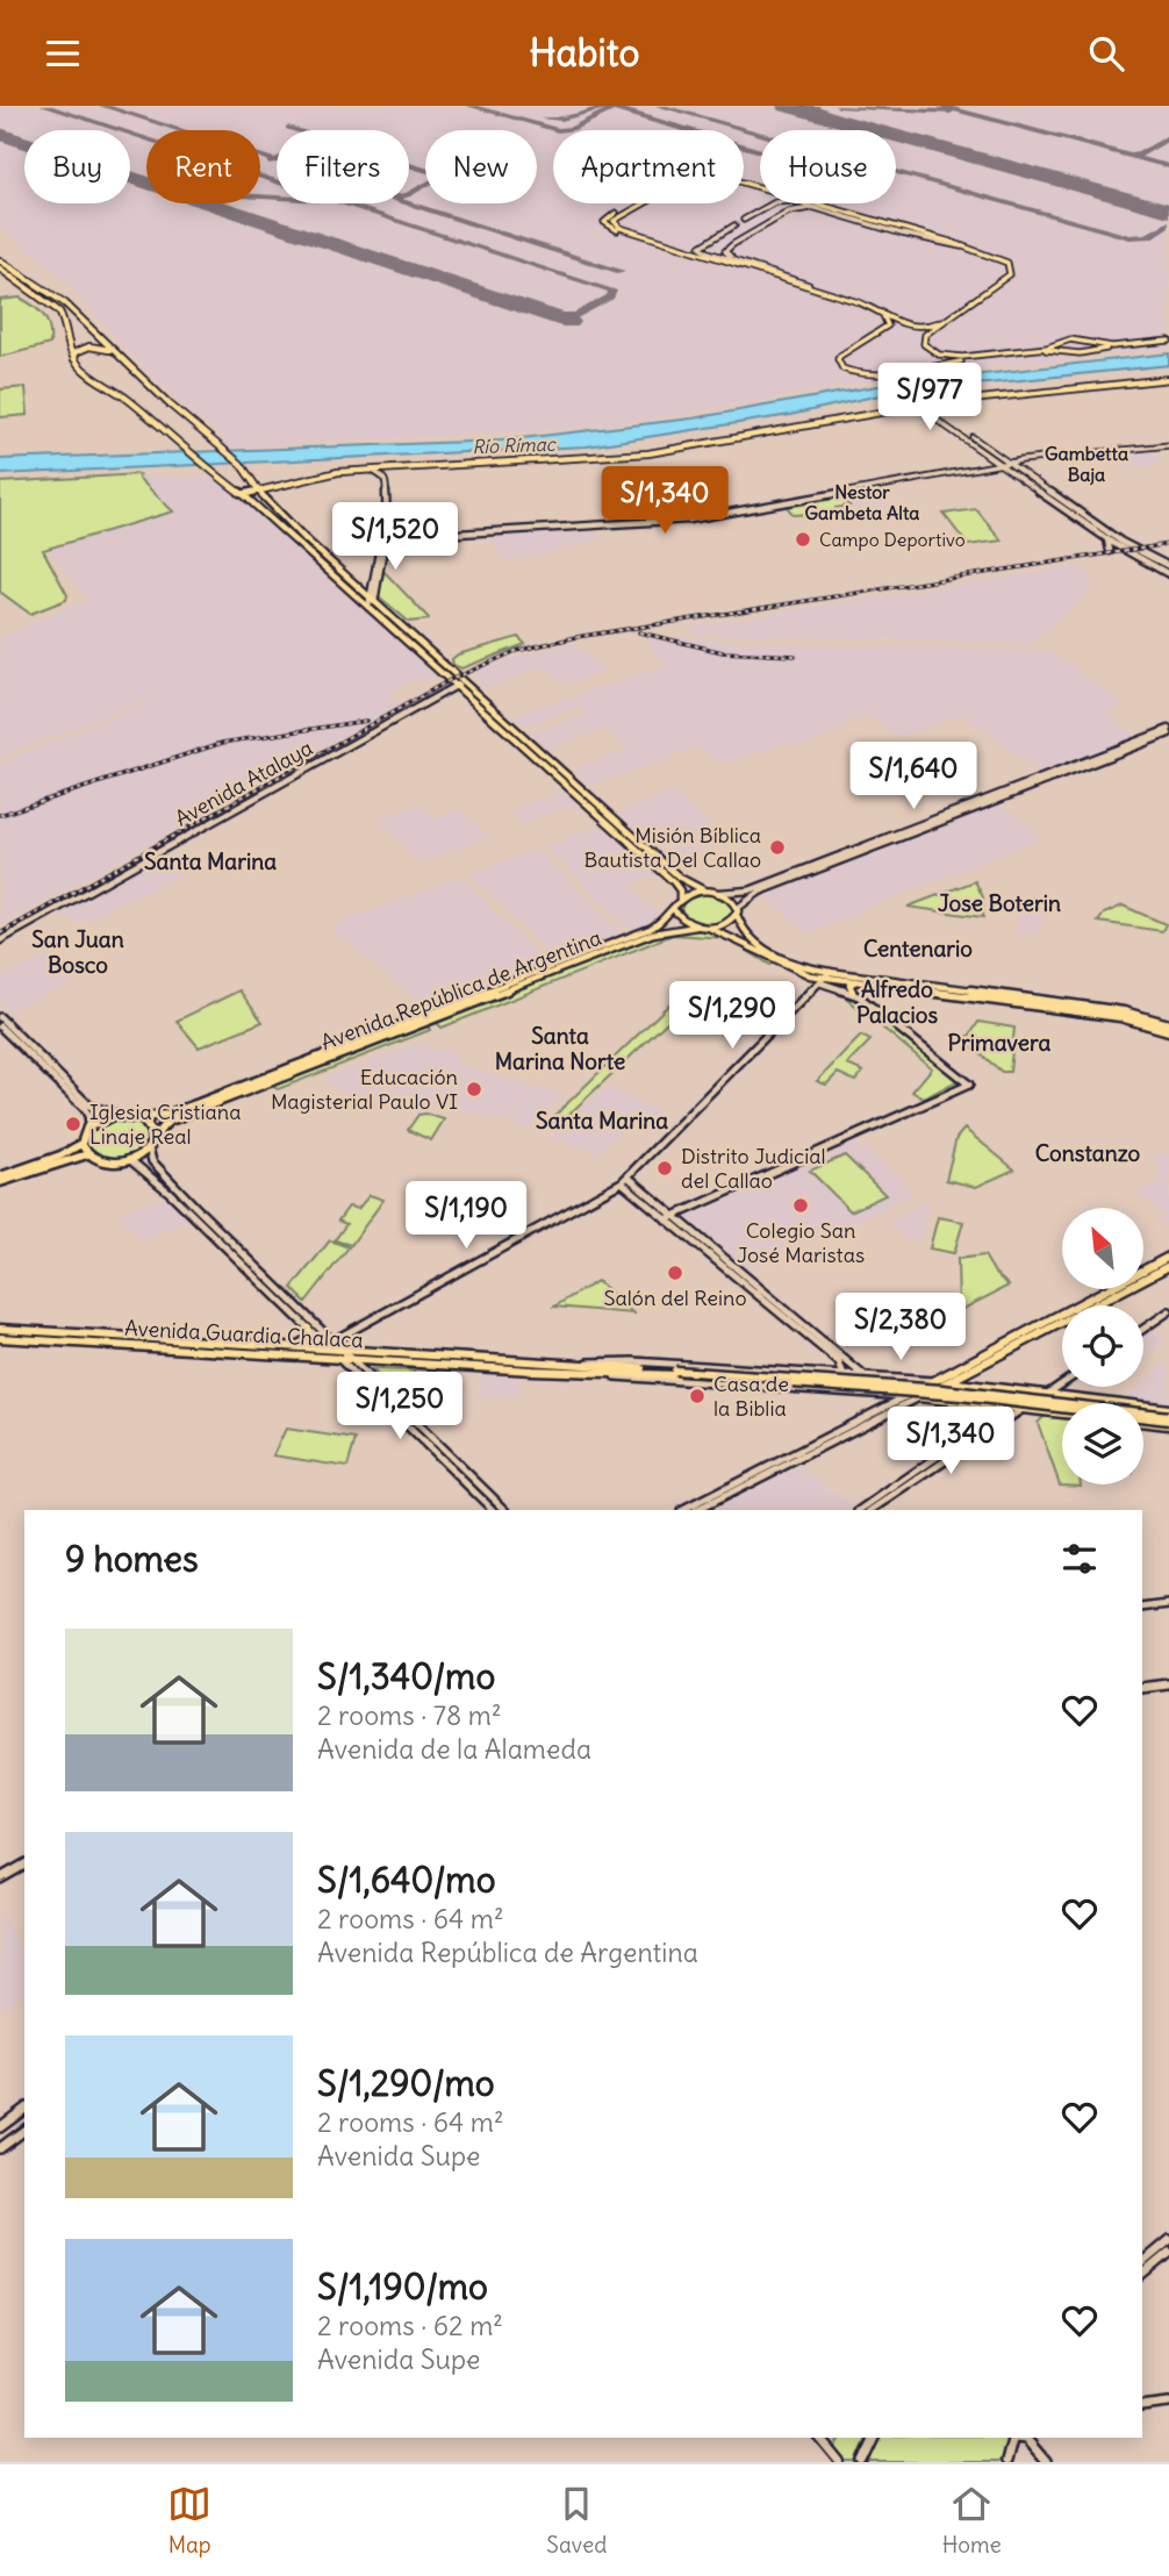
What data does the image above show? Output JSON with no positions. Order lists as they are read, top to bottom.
{
  "streets": {
    "main road": ["Avenida Atalaya", "Avenida República de Argentina", "Avenida Guardia Chalaca"]
  },
  "districts": [
    "Gambetta Baja",
    "Nestor Gambeta Alta",
    "Santa Marina",
    "Jose Boterin",
    "San Juan Bosco",
    "Centenario",
    "Alfredo Palacios",
    "Santa Marina Norte",
    "Primavera",
    "Santa Marina",
    "Constanzo"
  ],
  "water": ["Río Rímac"],
  "places": [
    "Campo Deportivo",
    "Misión Bíblica Bautista Del Callao",
    "Educación Magisterial Paulo VI",
    "Iglesia Cristiana Linaje Real",
    "Distrito Judicial del Callao",
    "Colegio San José Maristas",
    "Salón del Reino",
    "Casa de la Biblia"
  ],
  "north": "top left",
  "page": {
    "header": "Habito",
    "chip": [
      "Buy",
      "Rent",
      "Filters",
      "New",
      "Apartment",
      "House"
    ],
    "price": [
      "S/977",
      "S/1,340",
      "S/1,520",
      "S/1,640",
      "S/1,290",
      "S/1,190",
      "S/2,380",
      "S/1,250",
      "S/1,340"
    ],
    "heading": "9 homes",
    "list": [
      {
        "name": "S/1,340/mo",
        "note": "2 rooms · 78 m² · Avenida de la Alameda"
      },
      {
        "name": "S/1,640/mo",
        "note": "2 rooms · 64 m² · Avenida República de Argentina"
      },
      {
        "name": "S/1,290/mo",
        "note": "2 rooms · 64 m² · Avenida Supe"
      },
      {
        "name": "S/1,190/mo",
        "note": "2 rooms · 62 m² · Avenida Supe"
      }
    ],
    "tabs": ["Map", "Saved", "Home"]
  }
}
